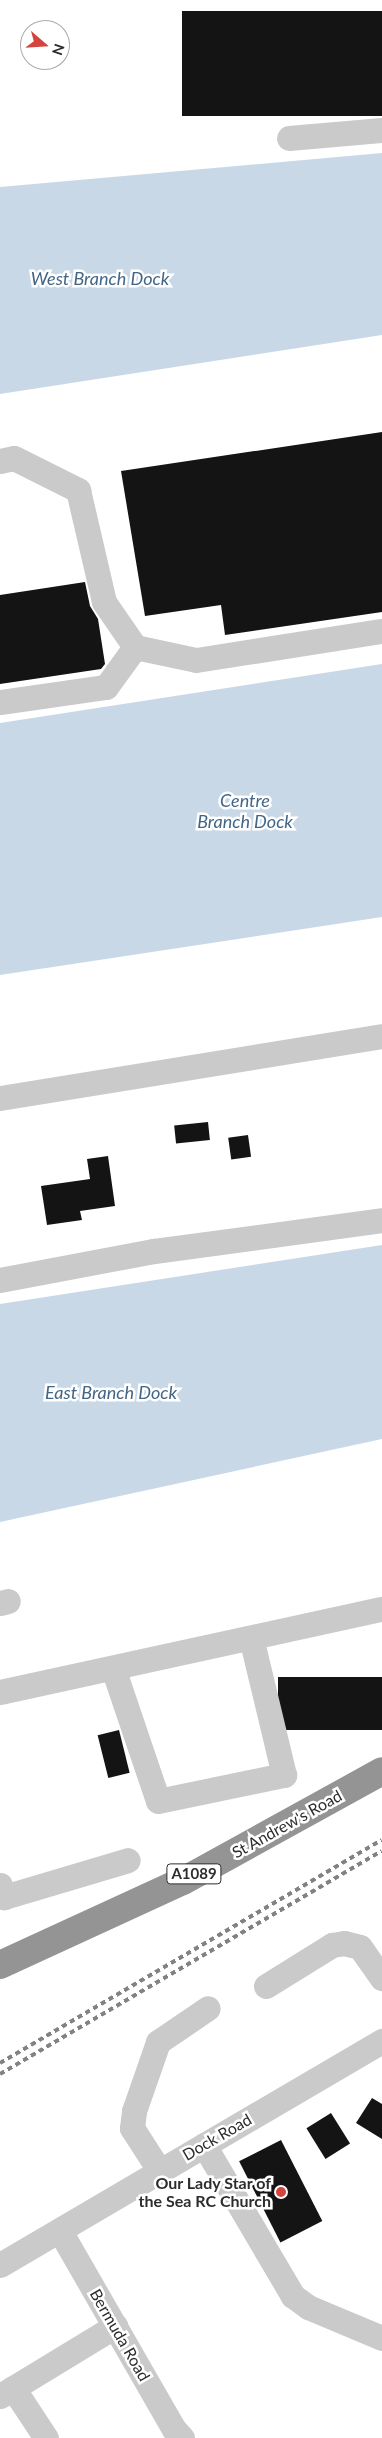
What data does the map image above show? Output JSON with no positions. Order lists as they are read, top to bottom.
{
  "streets": {
    "highway": ["St Andrew's Road", "A1089"],
    "street": ["Dock Road", "Bermuda Road"]
  },
  "crossings": [
    ["Dock Road", "Bermuda Road"]
  ],
  "water": ["West Branch Dock", "Centre Branch Dock", "East Branch Dock"],
  "places": ["Our Lady Star of the Sea RC Church"],
  "north": "right"
}
